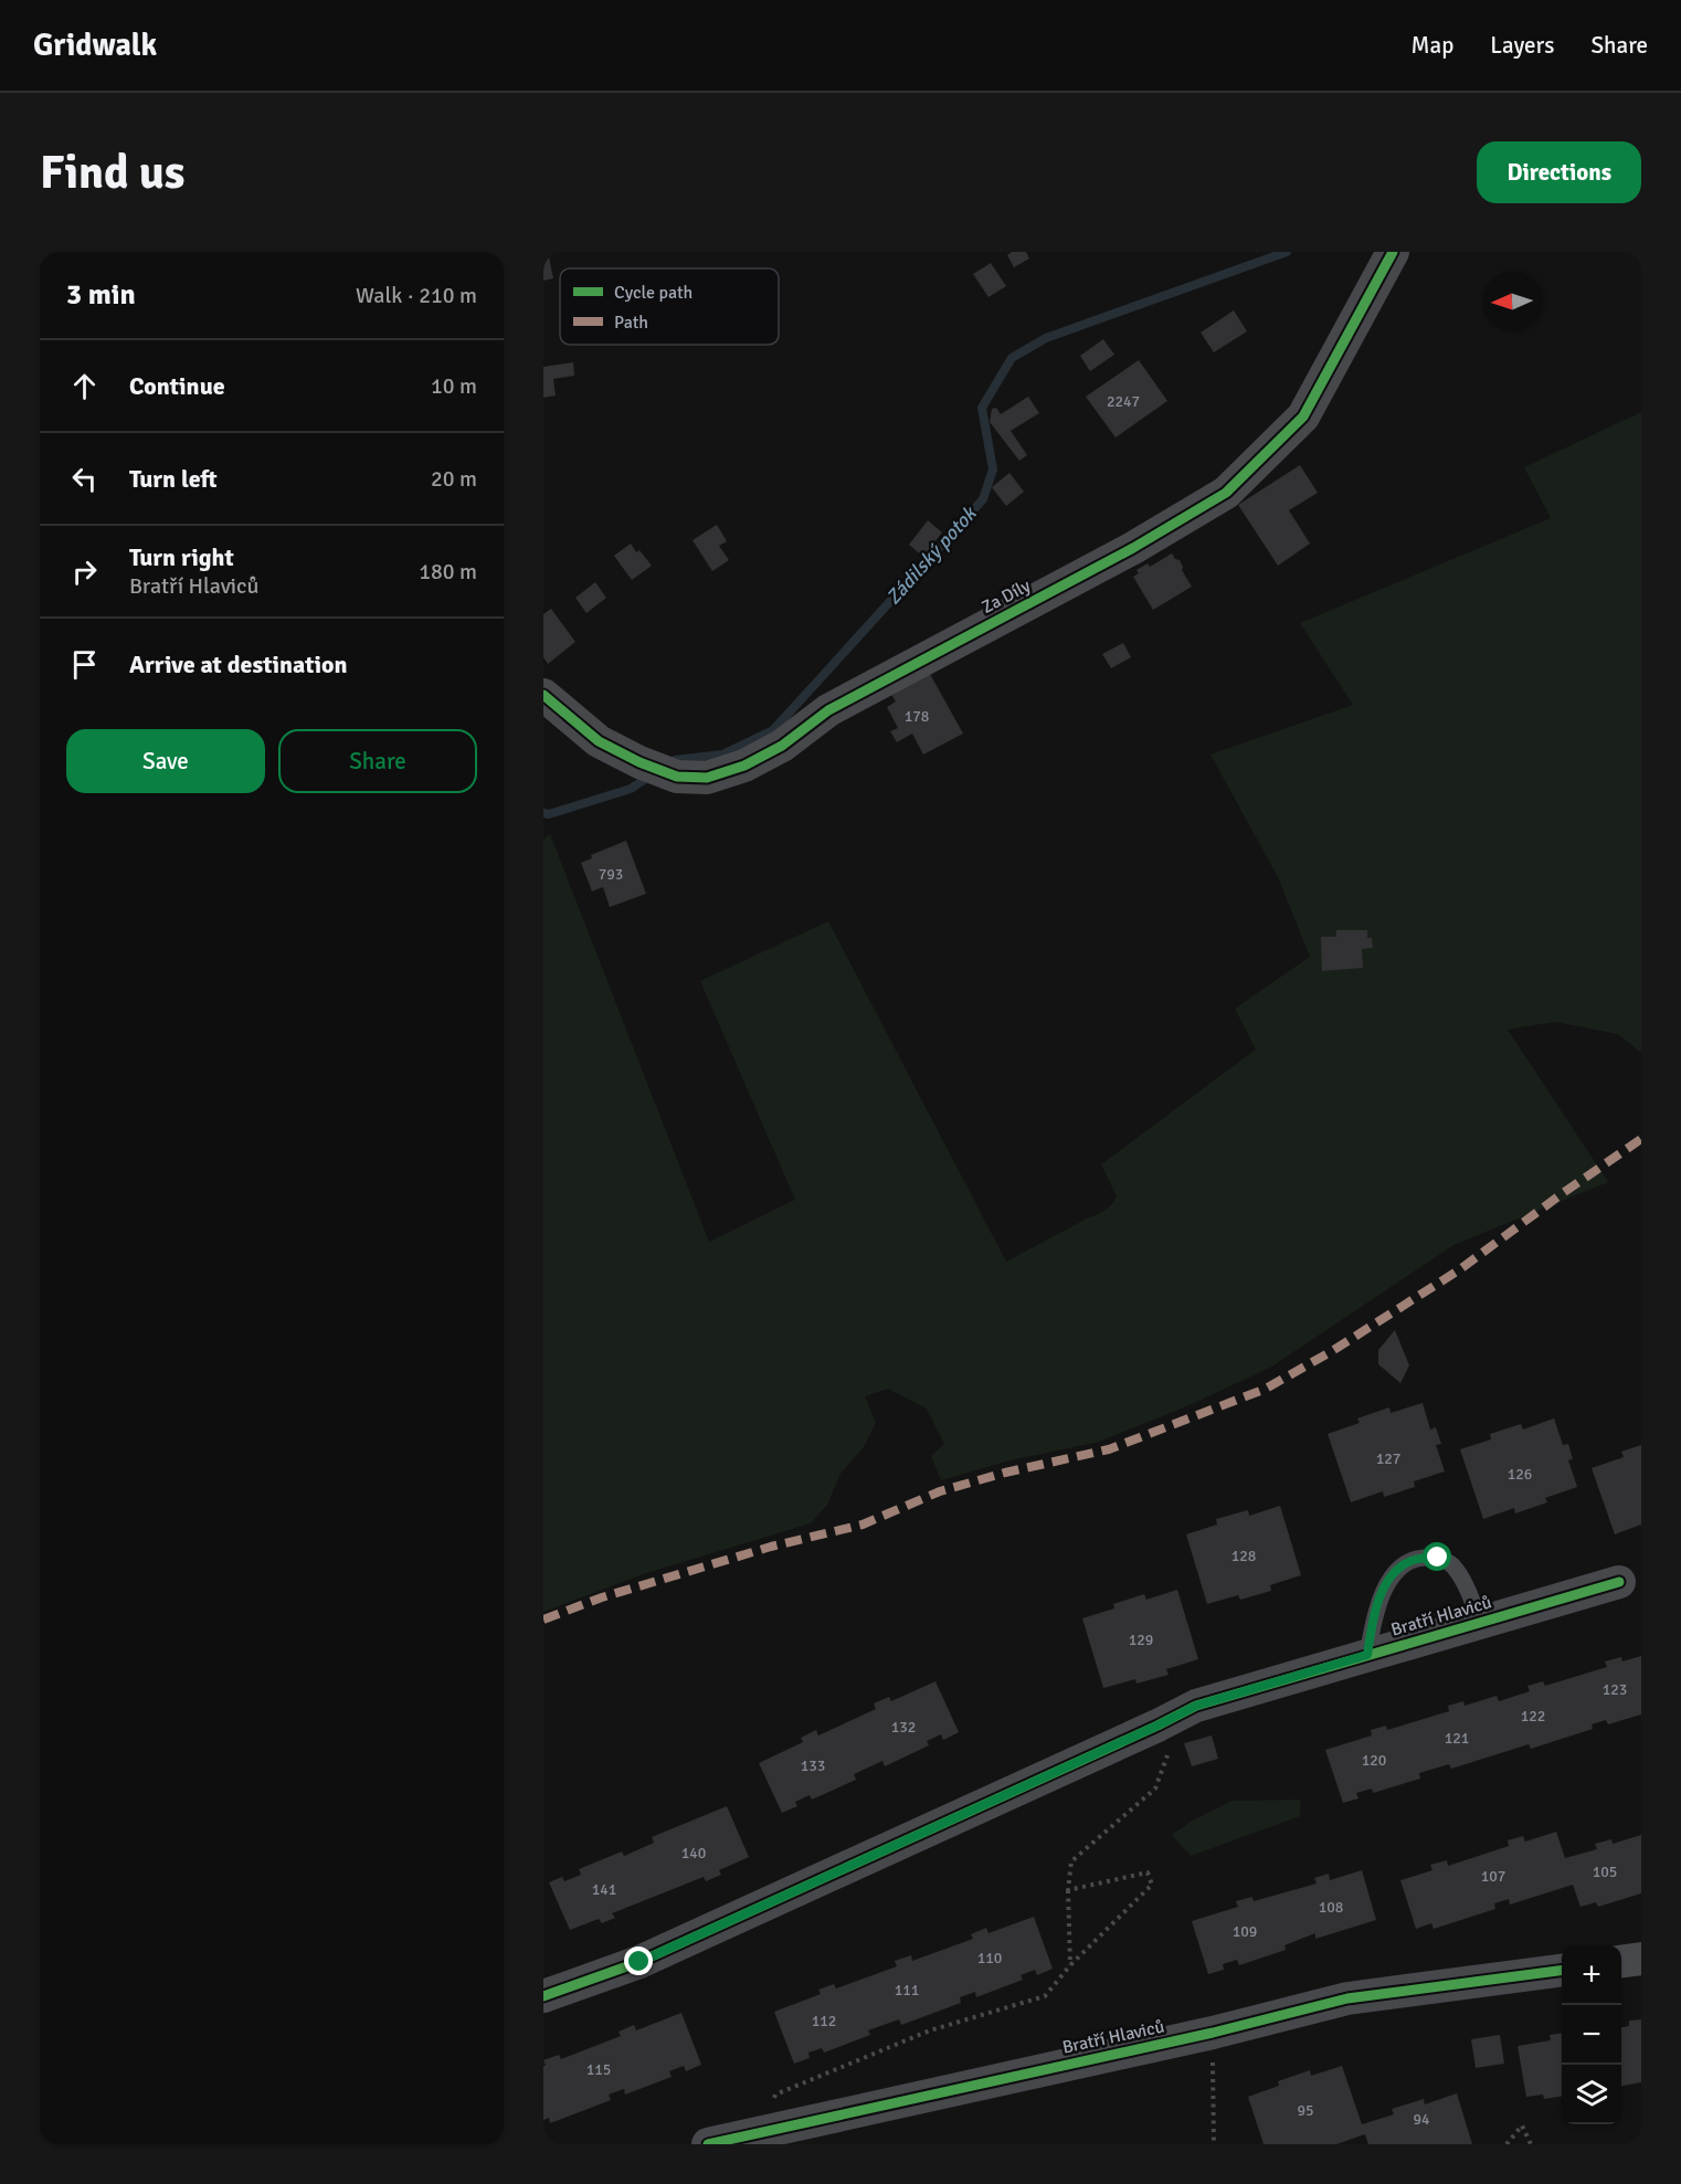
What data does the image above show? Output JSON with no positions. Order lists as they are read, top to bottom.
{
  "streets": {
    "street": ["Za Díly", "Bratří Hlaviců"]
  },
  "water": ["Zádilský potok"],
  "house_numbers": [
    "2247",
    "178",
    "793",
    "127",
    "126",
    "128",
    "129",
    "123",
    "122",
    "132",
    "121",
    "120",
    "133",
    "140",
    "105",
    "107",
    "141",
    "108",
    "109",
    "110",
    "111",
    "112",
    "115",
    "95",
    "94"
  ],
  "legend": ["Cycle path", "Path"],
  "north": "left",
  "page": {
    "header": "Gridwalk",
    "nav": ["Map", "Layers", "Share"],
    "buttons": [
      "Directions",
      ["Save", "Share"]
    ],
    "title": "Find us",
    "heading": ["3 min", "Walk · 210 m"],
    "list": [
      ["Continue", "10 m"],
      ["Turn left", "20 m"],
      ["Turn right", "Bratří Hlaviců", "180 m"],
      "Arrive at destination"
    ],
    "map_buttons": ["+", "−"]
  }
}
